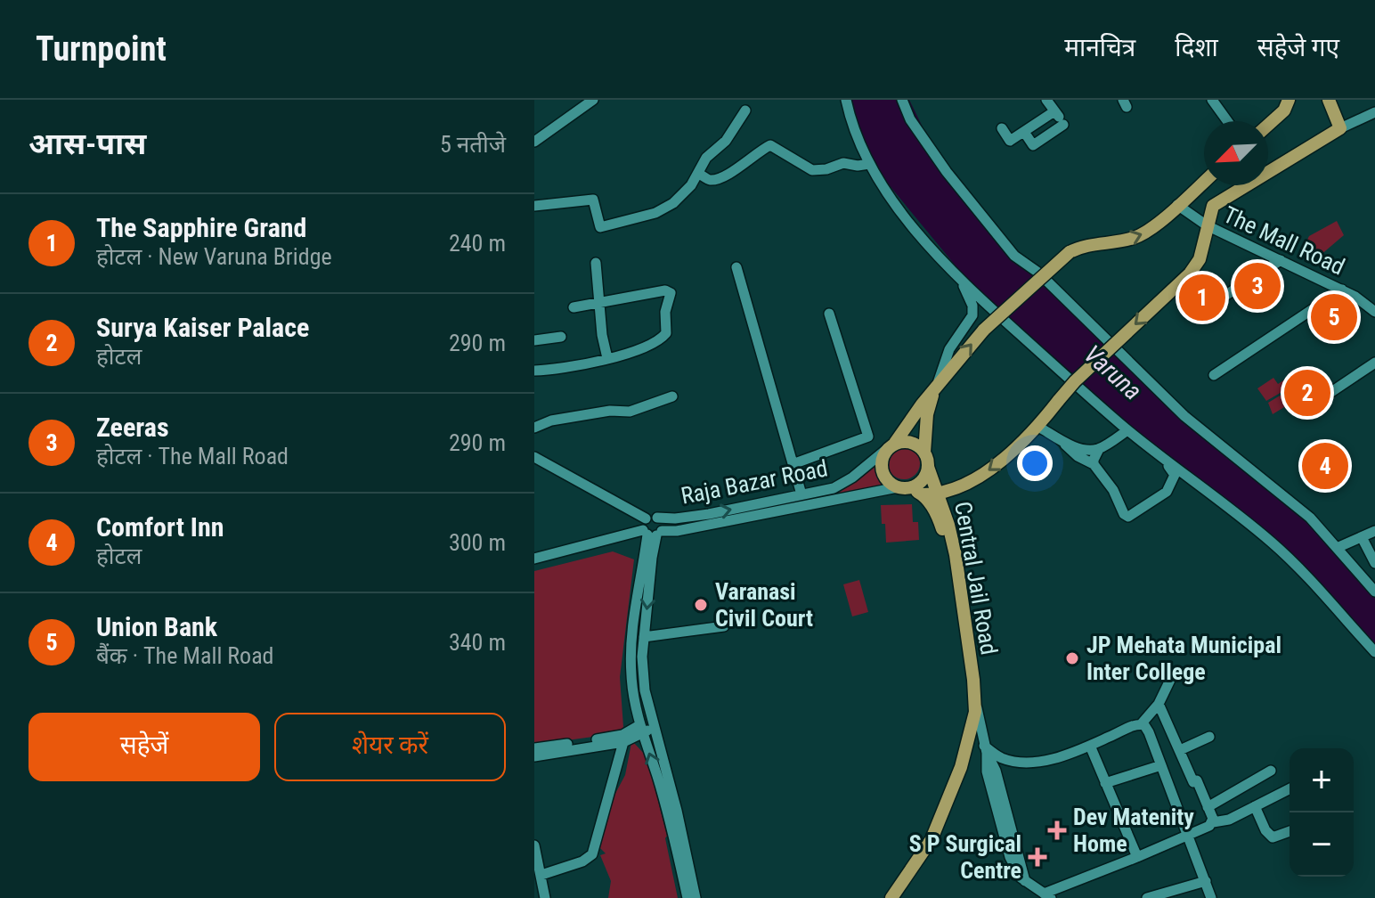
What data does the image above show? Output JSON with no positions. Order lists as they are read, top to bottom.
{
  "streets": {
    "main road": ["Central Jail Road"],
    "street": ["The Mall Road", "Raja Bazar Road"]
  },
  "crossings": [
    ["Raja Bazar Road", "Central Jail Road"]
  ],
  "water": ["Varuna"],
  "places": {
    "other": ["Varanasi Civil Court", "JP Mehata Municipal Inter College"],
    "health": ["Dev Matenity Home", "S P Surgical Centre"]
  },
  "north": "bottom left",
  "page": {
    "header": "Turnpoint",
    "nav": ["मानचित्र", "दिशा", "सहेजे गए"],
    "heading": ["आस-पास", "5 नतीजे"],
    "list": [
      {
        "mark": "1",
        "name": "The Sapphire Grand",
        "note": "होटल · New Varuna Bridge",
        "value": "240 m"
      },
      {
        "mark": "2",
        "name": "Surya Kaiser Palace",
        "note": "होटल",
        "value": "290 m"
      },
      {
        "mark": "3",
        "name": "Zeeras",
        "note": "होटल · The Mall Road",
        "value": "290 m"
      },
      {
        "mark": "4",
        "name": "Comfort Inn",
        "note": "होटल",
        "value": "300 m"
      },
      {
        "mark": "5",
        "name": "Union Bank",
        "note": "बैंक · The Mall Road",
        "value": "340 m"
      }
    ],
    "pins": [
      "3",
      "1",
      "5",
      "2",
      "4"
    ],
    "buttons": ["सहेजें", "शेयर करें"],
    "map_buttons": ["+", "−"]
  }
}
